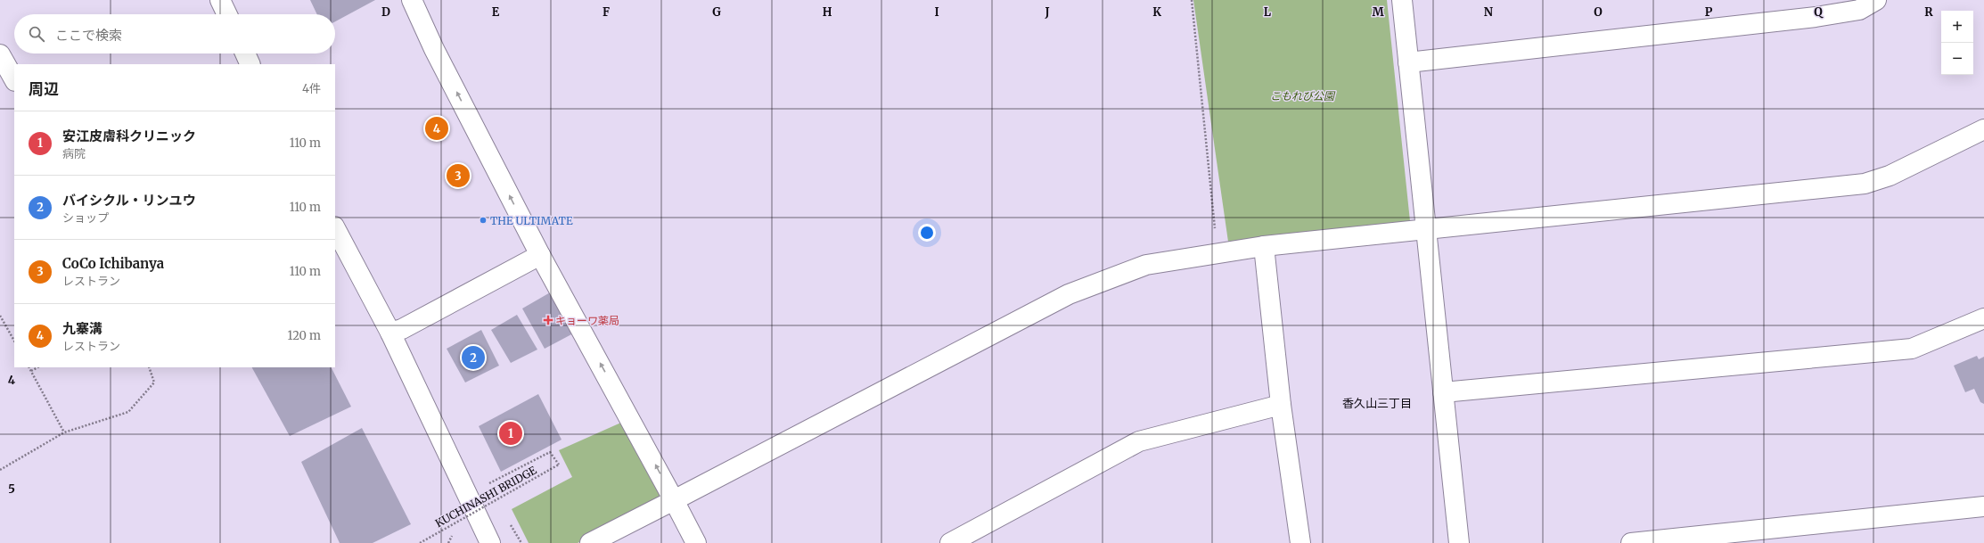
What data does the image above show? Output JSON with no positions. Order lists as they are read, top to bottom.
{
  "streets": {
    "path": ["KUCHINASHI BRIDGE"]
  },
  "districts": ["香久山三丁目"],
  "parks": ["こもれび公園"],
  "places": {
    "other": ["THE ULTIMATE"],
    "health": ["キョーワ薬局"]
  },
  "page": {
    "map_buttons": ["+", "−"],
    "search": "ここで検索",
    "heading": ["周辺", "4件"],
    "list": [
      {
        "mark": "1",
        "name": "安江皮膚科クリニック",
        "note": "病院",
        "value": "110 m"
      },
      {
        "mark": "2",
        "name": "バイシクル・リンユウ",
        "note": "ショップ",
        "value": "110 m"
      },
      {
        "mark": "3",
        "name": "CoCo Ichibanya",
        "note": "レストラン",
        "value": "110 m"
      },
      {
        "mark": "4",
        "name": "九寨溝",
        "note": "レストラン",
        "value": "120 m"
      }
    ],
    "pins": [
      "4",
      "3",
      "2",
      "1"
    ]
  },
  "grid": {
    "columns": [
      "D",
      "E",
      "F",
      "G",
      "H",
      "I",
      "J",
      "K",
      "L",
      "M",
      "N",
      "O",
      "P",
      "Q",
      "R"
    ],
    "rows": ["4", "5"]
  }
}
